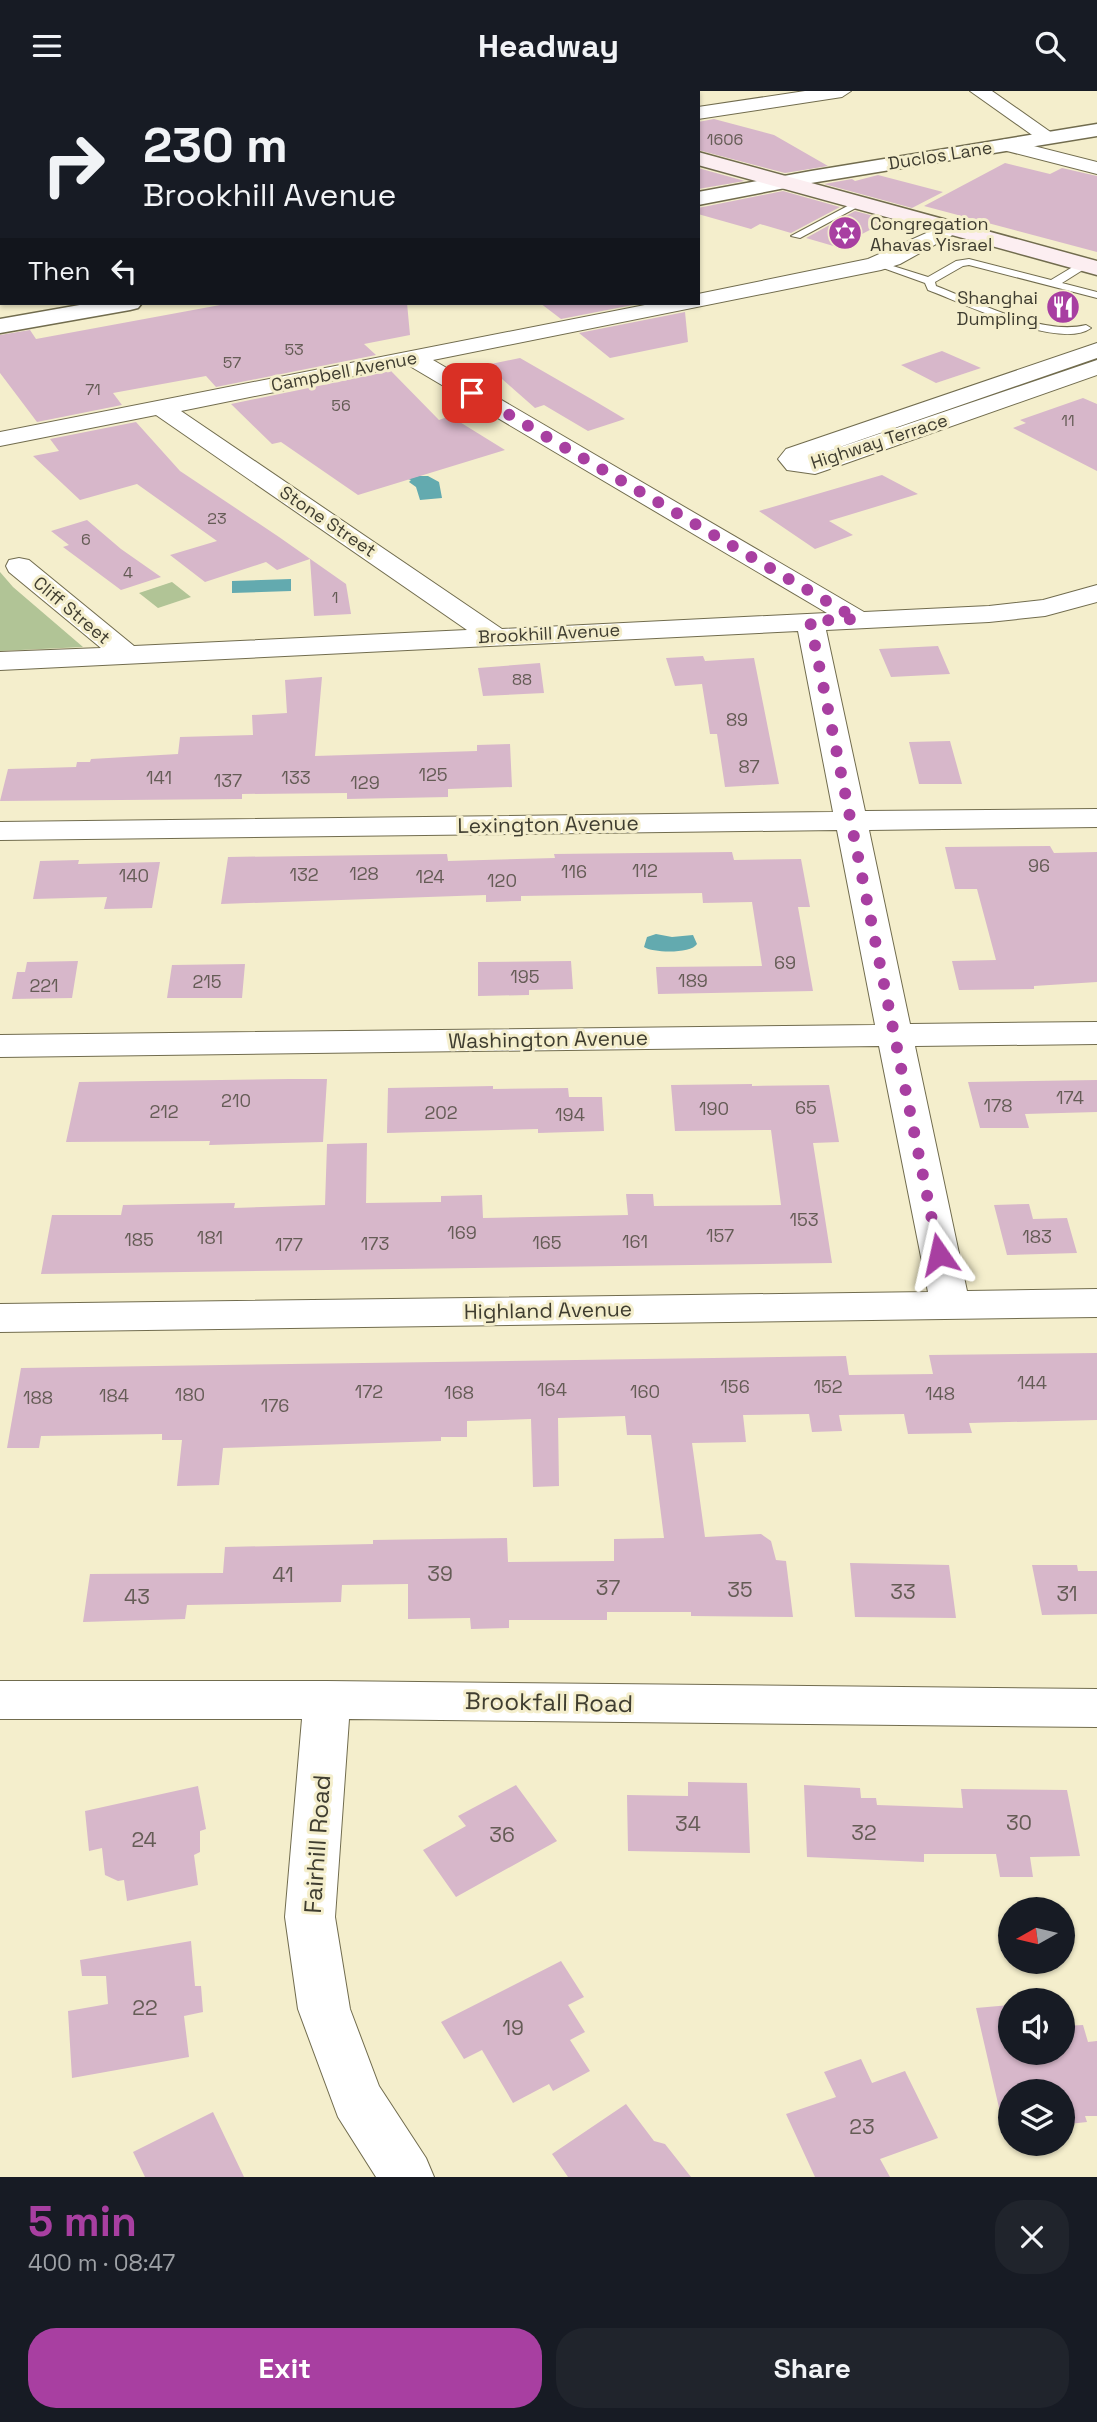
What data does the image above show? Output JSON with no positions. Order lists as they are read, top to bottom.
{
  "streets": {
    "street": [
      "Duclos Lane",
      "Campbell Avenue",
      "Highway Terrace",
      "Stone Street",
      "Cliff Street",
      "Brookhill Avenue",
      "Lexington Avenue",
      "Washington Avenue",
      "Highland Avenue",
      "Brookfall Road",
      "Fairhill Road"
    ]
  },
  "crossings": [
    ["Campbell Avenue", "Stone Street"],
    ["Stone Street", "Brookhill Avenue"],
    ["Cliff Street", "Brookhill Avenue"],
    ["Brookfall Road", "Fairhill Road"]
  ],
  "places": {
    "synagogue": ["Congregation Ahavas Yisrael"],
    "restaurant": ["Shanghai Dumpling"]
  },
  "house_numbers": [
    "1606",
    "53",
    "57",
    "71",
    "56",
    "11",
    "23",
    "6",
    "4",
    "1",
    "88",
    "89",
    "87",
    "125",
    "141",
    "133",
    "137",
    "129",
    "96",
    "112",
    "116",
    "128",
    "132",
    "140",
    "124",
    "120",
    "69",
    "195",
    "189",
    "215",
    "221",
    "174",
    "210",
    "178",
    "65",
    "190",
    "212",
    "202",
    "194",
    "153",
    "169",
    "157",
    "183",
    "181",
    "185",
    "161",
    "165",
    "173",
    "177",
    "144",
    "156",
    "152",
    "164",
    "172",
    "160",
    "168",
    "148",
    "180",
    "184",
    "188",
    "176",
    "39",
    "41",
    "37",
    "35",
    "33",
    "31",
    "43",
    "30",
    "34",
    "32",
    "36",
    "24",
    "22",
    "19",
    "23"
  ],
  "north": "left",
  "page": {
    "header": "Headway",
    "turn": ["230 m", "Brookhill Avenue"],
    "then": "Then",
    "heading": ["5 min", "400 m · 08:47"],
    "buttons": ["Exit", "Share"]
  }
}
